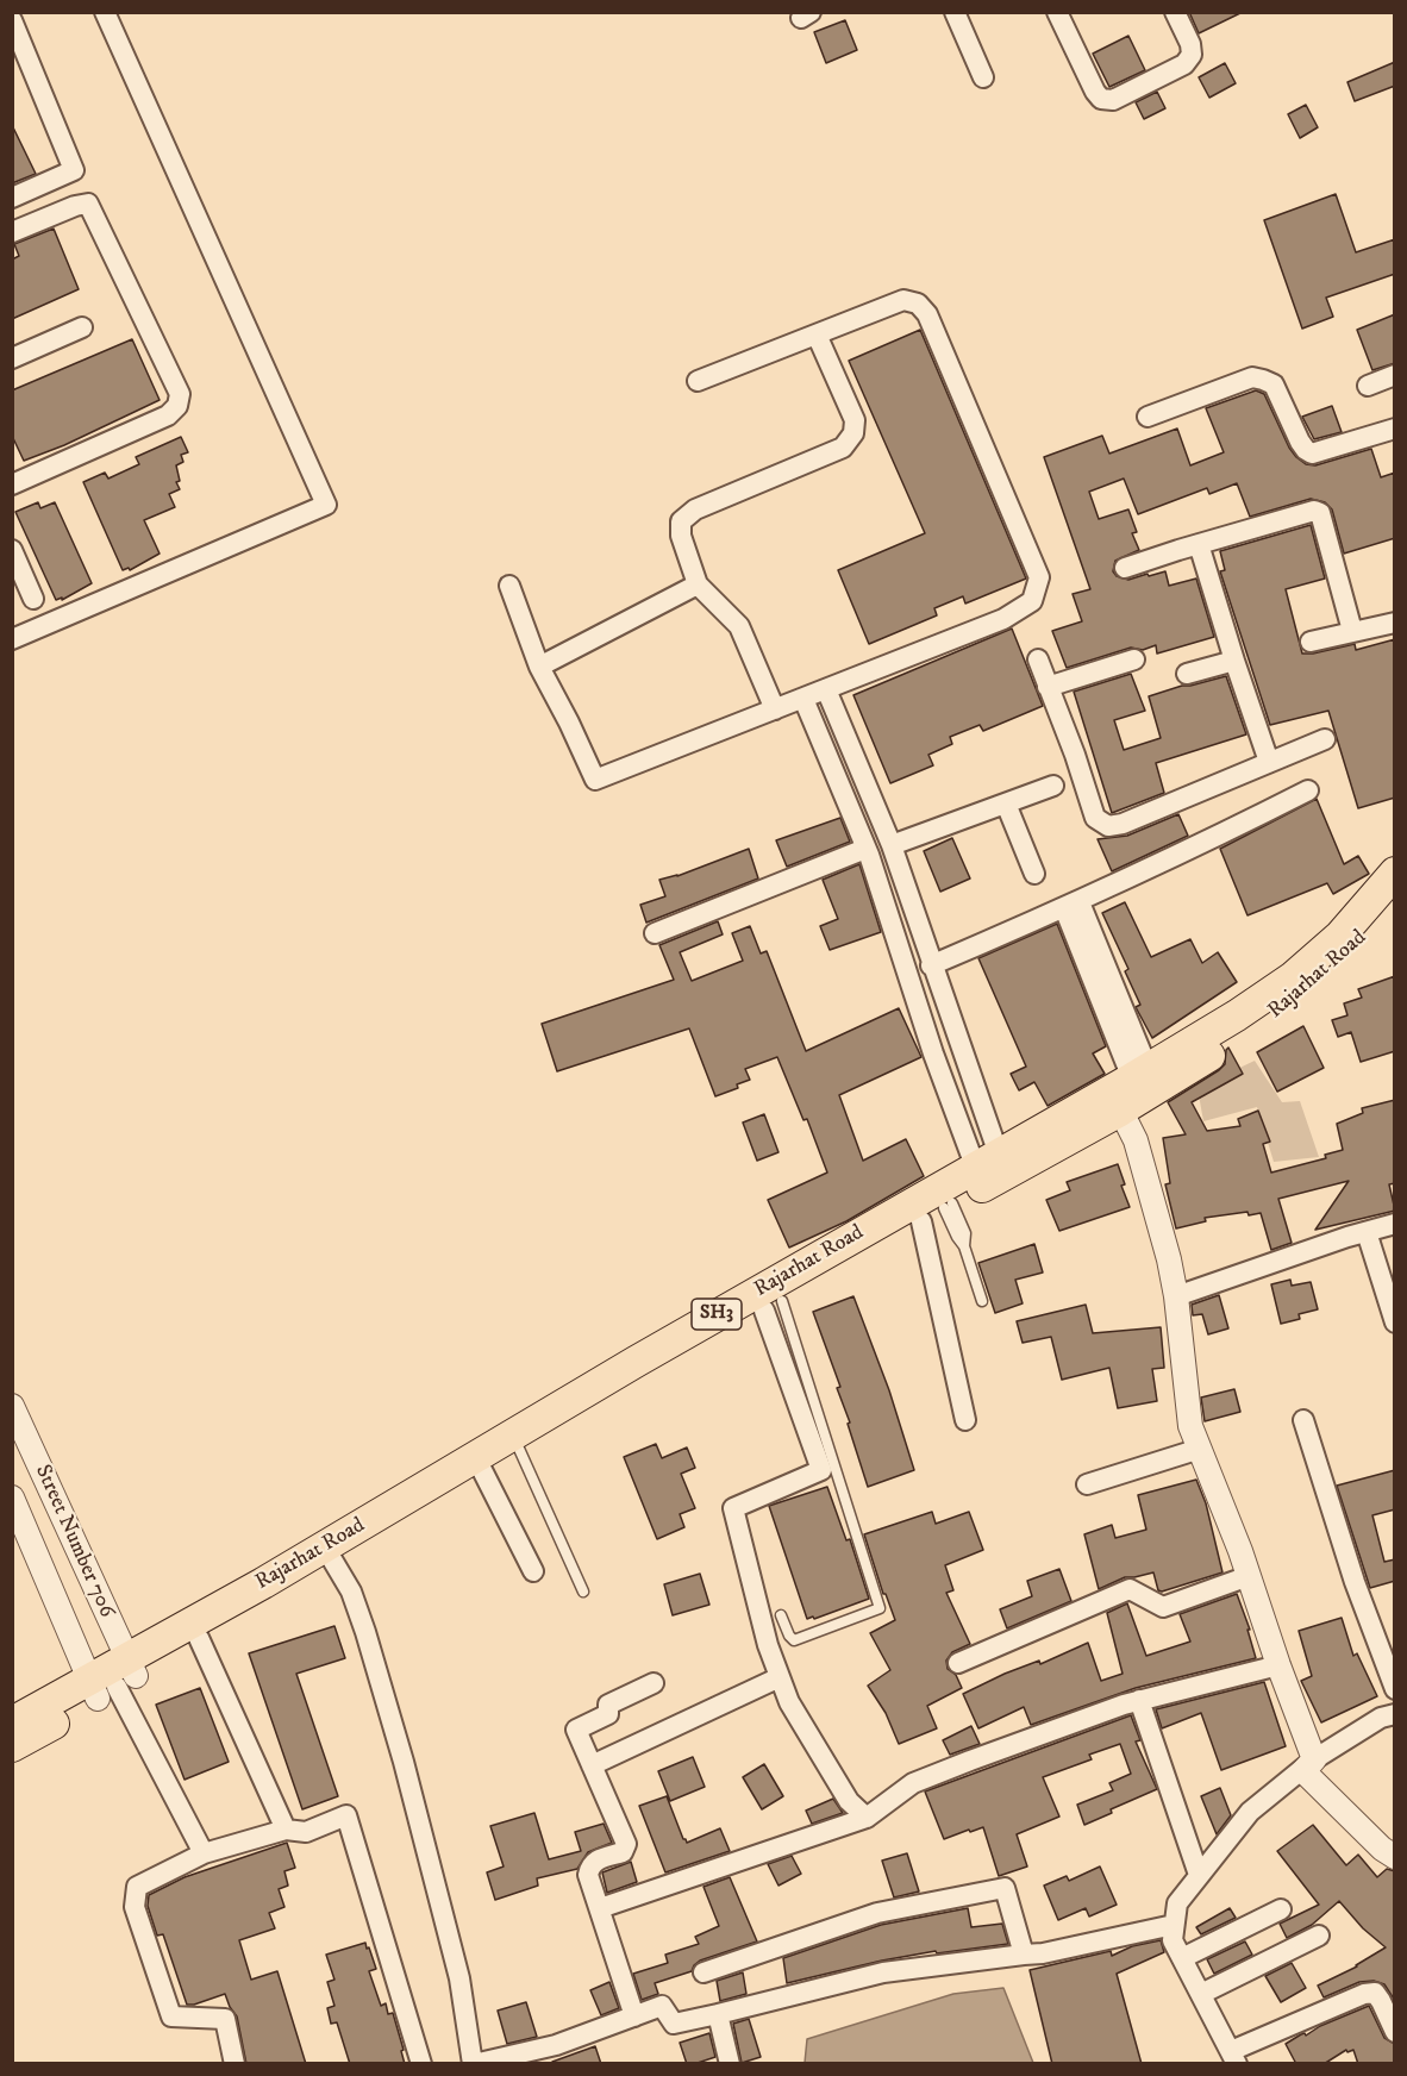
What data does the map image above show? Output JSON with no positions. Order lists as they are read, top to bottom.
{
  "streets": {
    "main road": ["Rajarhat Road", "SH3"],
    "street": ["Street Number 706"]
  },
  "crossings": [
    ["Rajarhat Road", "Street Number 706"]
  ]
}
